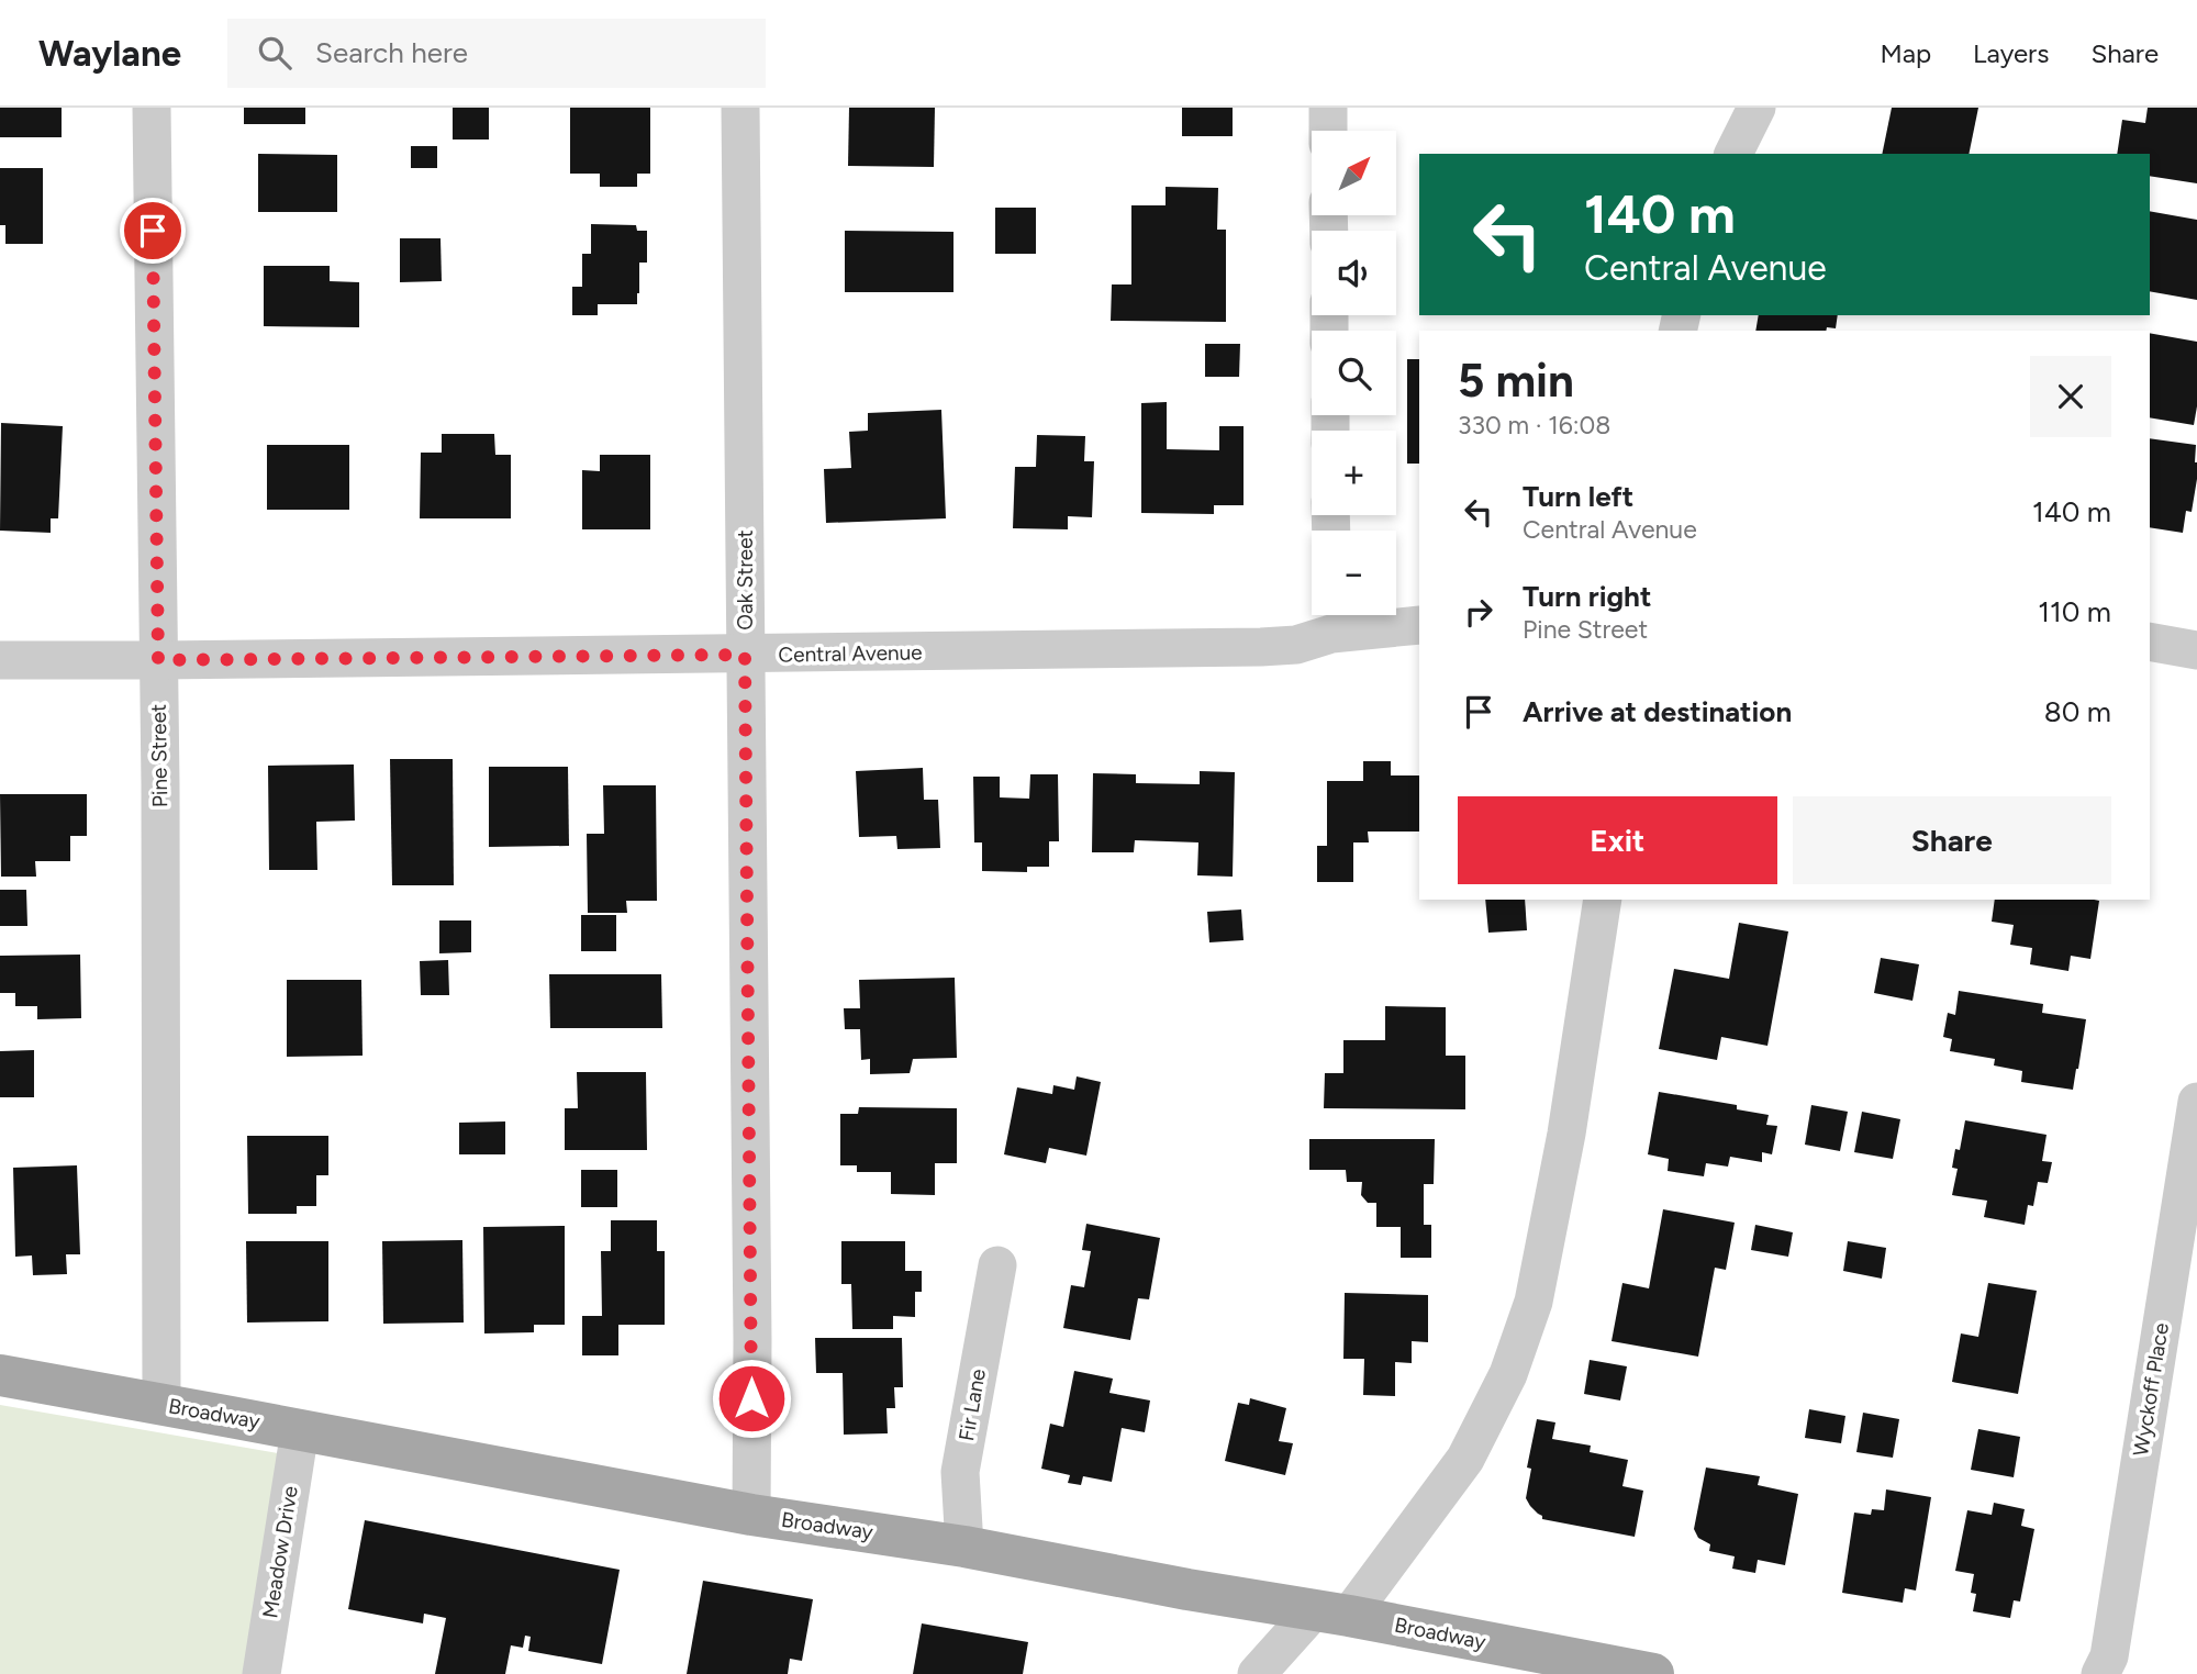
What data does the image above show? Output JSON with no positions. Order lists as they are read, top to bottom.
{
  "streets": {
    "main road": ["Broadway"],
    "street": [
      "Oak Street",
      "Central Avenue",
      "Pine Street",
      "Wyckoff Place",
      "Fir Lane",
      "Meadow Drive"
    ]
  },
  "crossings": [
    ["Oak Street", "Central Avenue"],
    ["Oak Street", "Broadway"],
    ["Central Avenue", "Pine Street"],
    ["Pine Street", "Broadway"],
    ["Fir Lane", "Broadway"],
    ["Broadway", "Meadow Drive"]
  ],
  "north": "top right",
  "page": {
    "header": "Waylane",
    "search": "Search here",
    "nav": ["Map", "Layers", "Share"],
    "map_buttons": ["+", "−"],
    "turn": ["140 m", "Central Avenue"],
    "heading": ["5 min", "330 m · 16:08"],
    "list": [
      {
        "name": "Turn left",
        "note": "Central Avenue",
        "value": "140 m"
      },
      {
        "name": "Turn right",
        "note": "Pine Street",
        "value": "110 m"
      },
      {
        "name": "Arrive at destination",
        "value": "80 m"
      }
    ],
    "buttons": ["Exit", "Share"]
  }
}
